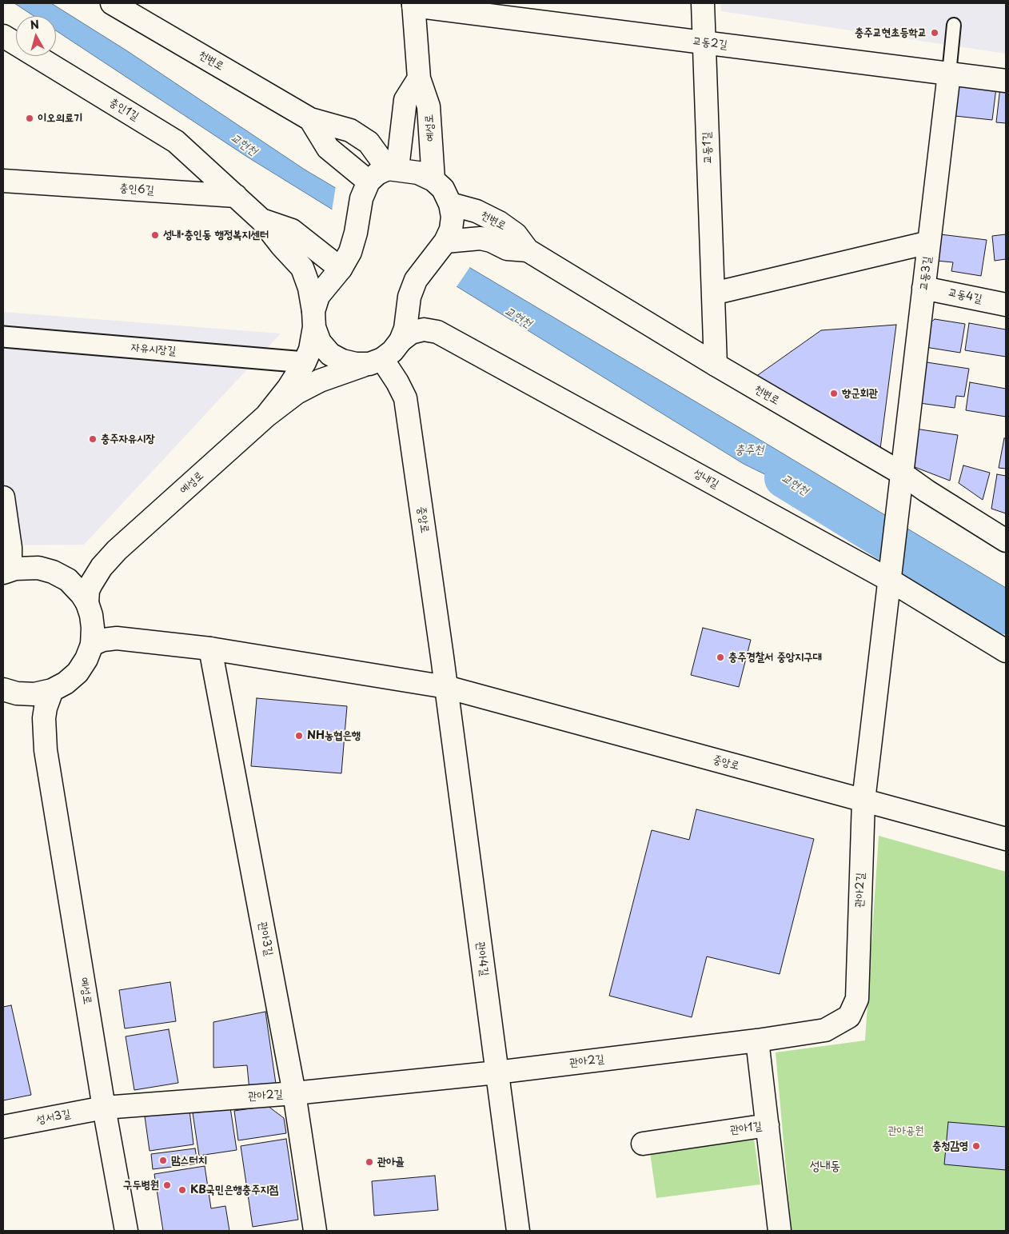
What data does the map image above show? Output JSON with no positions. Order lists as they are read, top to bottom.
{
  "streets": {
    "street": [
      "교동2길",
      "천변로",
      "충인1길",
      "예성로",
      "교동1길",
      "충인6길",
      "교동3길",
      "교동4길",
      "자유시장길",
      "성내길",
      "중앙로",
      "관아2길",
      "관아3길",
      "관아4길",
      "성서3길",
      "관아1길"
    ]
  },
  "crossings": [
    ["교동2길", "예성로"],
    ["교동2길", "교동1길"],
    ["교동2길", "교동3길"],
    ["천변로", "교동1길"],
    ["천변로", "교동3길"],
    ["충인1길", "충인6길"],
    ["예성로", "자유시장길"],
    ["예성로", "중앙로"],
    ["예성로", "관아2길"],
    ["예성로", "성서3길"],
    ["교동3길", "교동4길"],
    ["교동3길", "성내길"],
    ["교동3길", "관아2길"],
    ["성내길", "관아2길"],
    ["중앙로", "관아2길"],
    ["중앙로", "관아3길"],
    ["중앙로", "관아4길"],
    ["관아2길", "관아3길"],
    ["관아2길", "관아4길"],
    ["관아2길", "성서3길"]
  ],
  "districts": ["성내동"],
  "water": ["교현천", "충주천"],
  "parks": ["관아공원"],
  "places": [
    "충주교현초등학교",
    "이오의료기",
    "성내·충인동 행정복지센터",
    "향군회관",
    "충주자유시장",
    "충주경찰서 중앙지구대",
    "NH농협은행",
    "충청감영",
    "맘스터치",
    "관아골",
    "구두병원",
    "KB국민은행충주지점"
  ],
  "north": "top"
}
